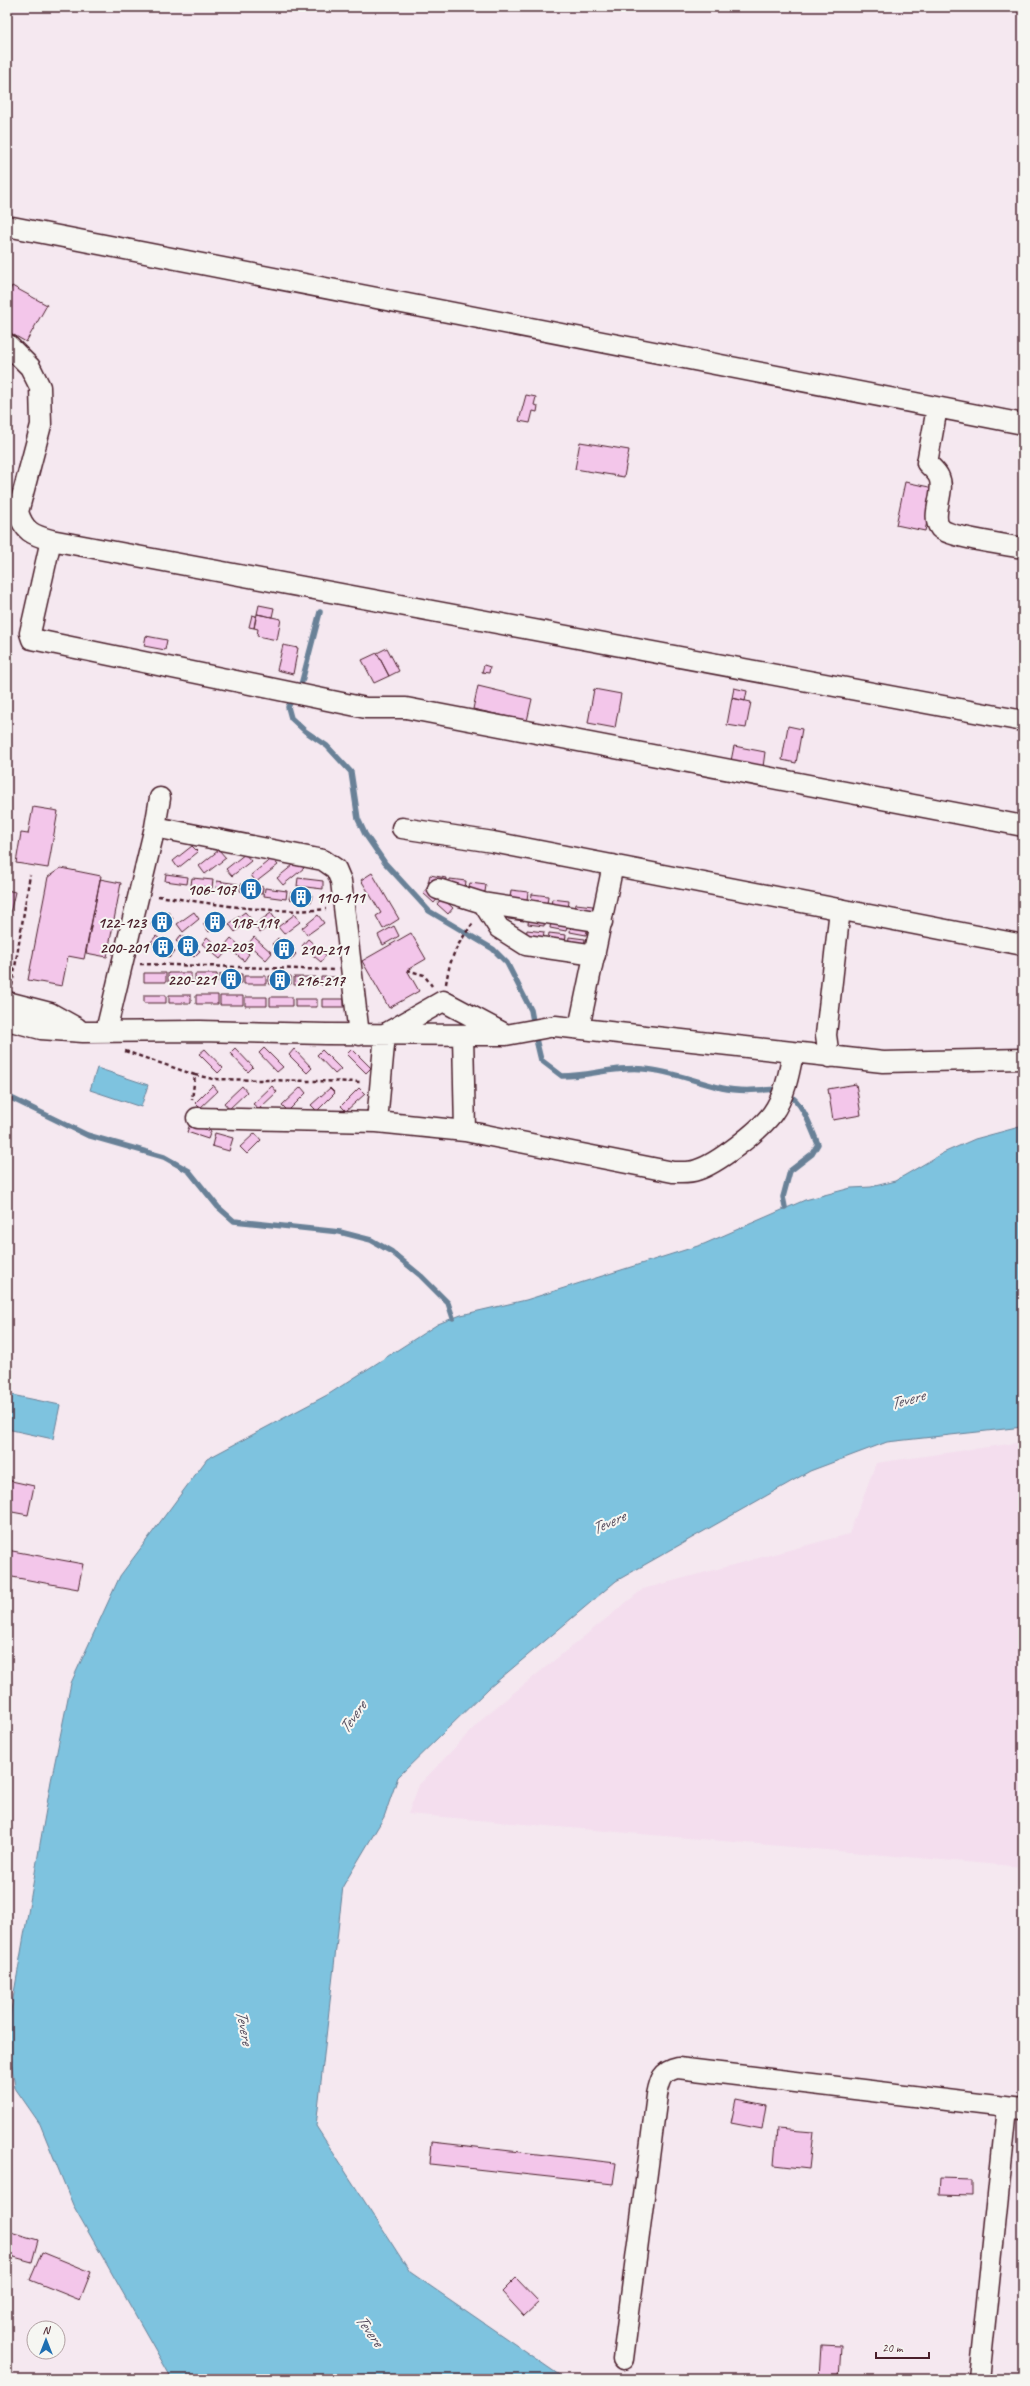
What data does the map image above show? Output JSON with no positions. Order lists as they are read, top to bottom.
{
  "water": ["Tevere"],
  "places": {
    "building": [
      "106-107",
      "110-111",
      "122-123",
      "118-119",
      "202-203",
      "200-201",
      "210-211",
      "220-221",
      "216-217"
    ]
  },
  "scale_bar": "20 m",
  "north": "top"
}
